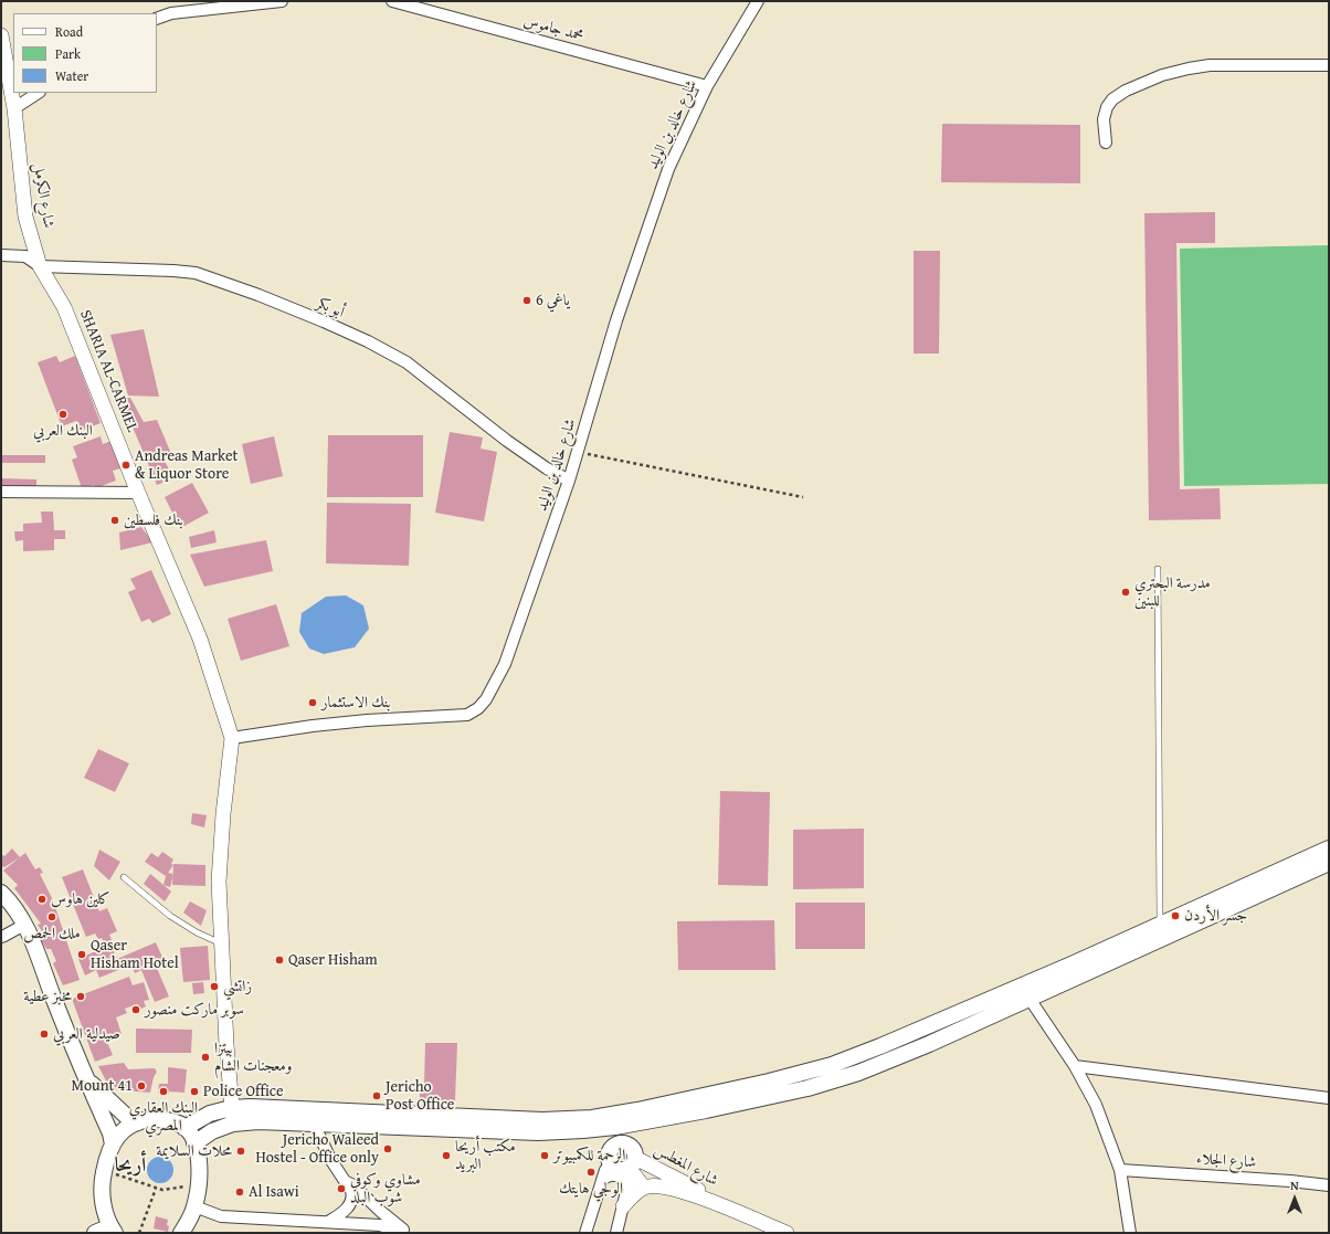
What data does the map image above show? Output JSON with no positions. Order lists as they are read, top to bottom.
{
  "streets": {
    "street": [
      "محمد جاموس",
      "شارع خالد بن الوليد",
      "شارع الكرمل",
      "أبو بكر",
      "SHARIA AL-CARMEL",
      "شارع الجلاء",
      "شارع المغطس"
    ]
  },
  "crossings": [
    ["محمد جاموس", "شارع خالد بن الوليد"],
    ["شارع خالد بن الوليد", "أبو بكر"],
    ["شارع خالد بن الوليد", "SHARIA AL-CARMEL"],
    ["شارع الكرمل", "أبو بكر"],
    ["شارع الكرمل", "SHARIA AL-CARMEL"],
    ["أبو بكر", "SHARIA AL-CARMEL"]
  ],
  "districts": ["أريحا"],
  "places": [
    "ياغي 6",
    "البنك العربي",
    "Andreas Market & Liquor Store",
    "بنك فلسطين",
    "مدرسة البحتري للبنين",
    "بنك الاستثمار",
    "كلين هاوس",
    "جسر الأردن",
    "ملك الحمص",
    "Qaser Hisham Hotel",
    "Qaser Hisham",
    "زاتشي",
    "مخبز عطية",
    "سوبر ماركت منصور",
    "صيدلية العربي",
    "بيتزا ومعجنات الشام",
    "Mount 41",
    "البنك العقاري المصري",
    "Police Office",
    "Jericho Post Office",
    "Jericho Waleed Hostel - Office only",
    "محلات السلايمة",
    "مكتب أريحا البريد",
    "الرحمة للكمبيوتر",
    "الولجي هايتك",
    "مشاوي وكوفي شوب البلد",
    "Al Isawi"
  ],
  "legend": ["Road", "Park", "Water"],
  "north": "top"
}
